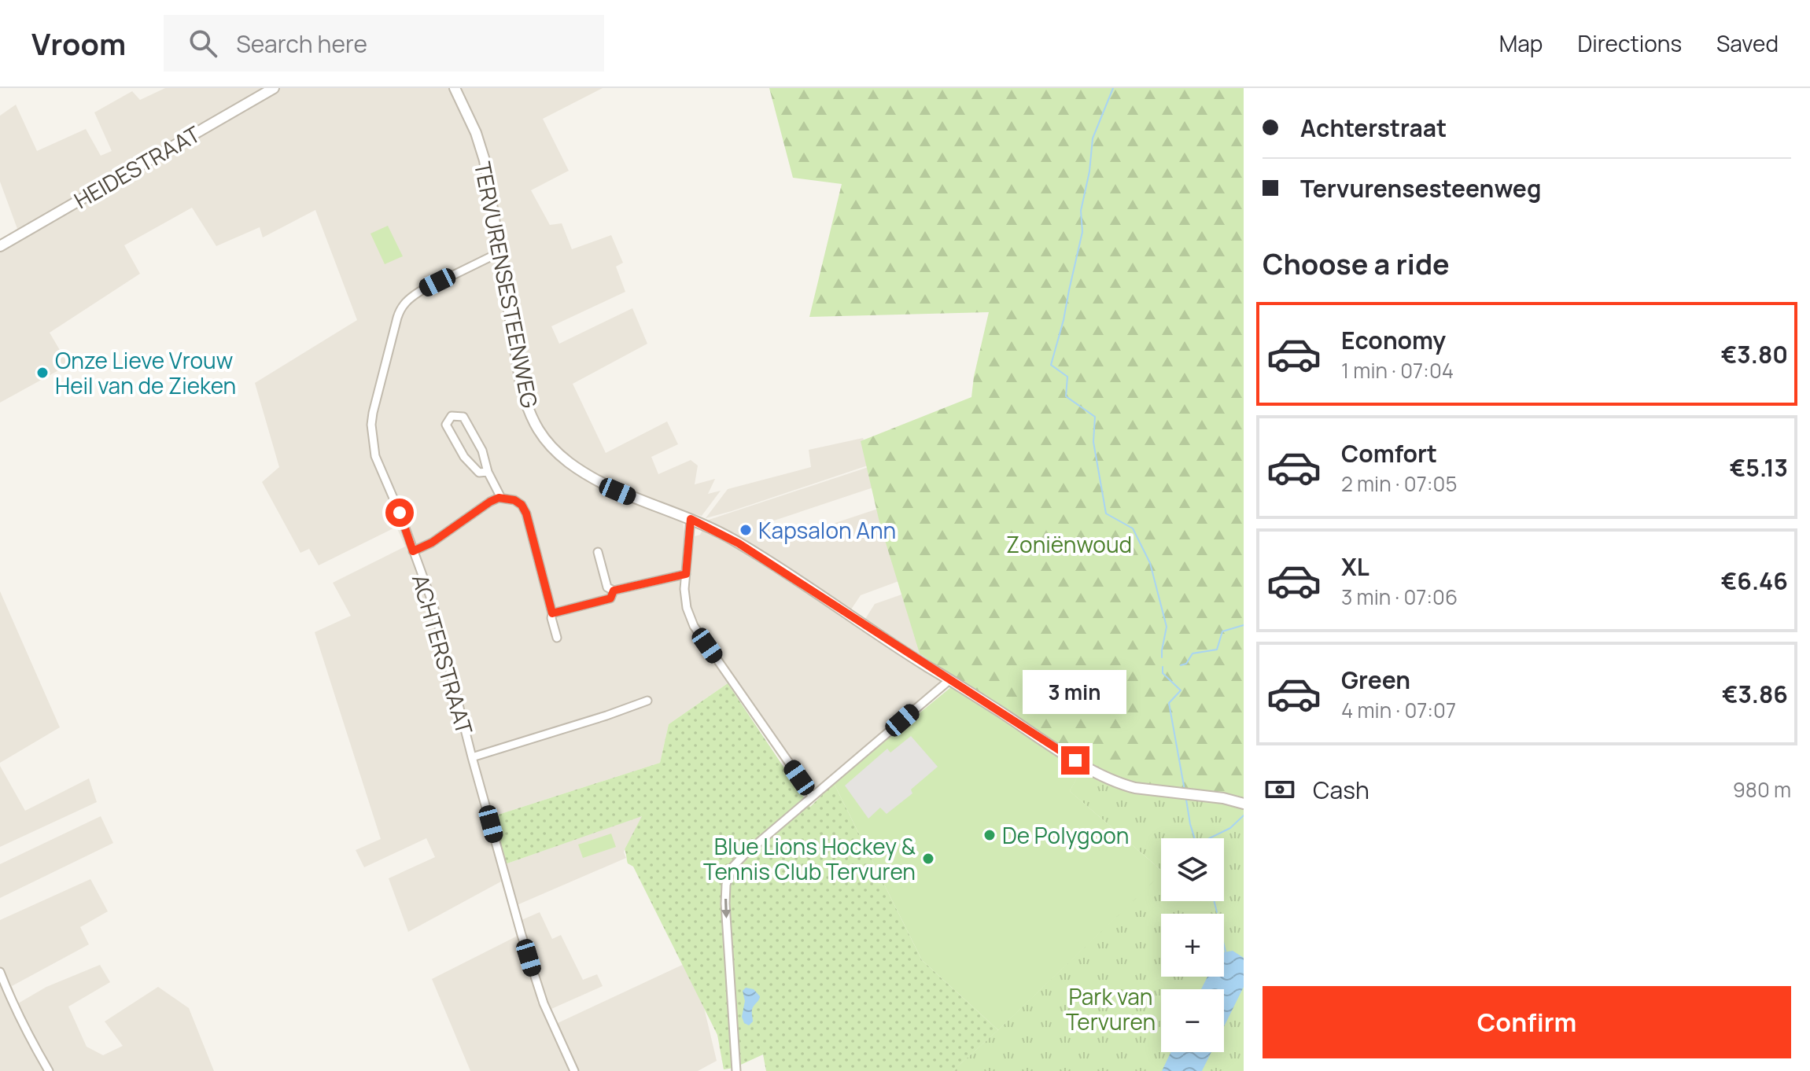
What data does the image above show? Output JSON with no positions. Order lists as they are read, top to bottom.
{
  "streets": {
    "street": ["HEIDESTRAAT", "TERVURENSESTEENWEG", "ACHTERSTRAAT"]
  },
  "crossings": [
    ["TERVURENSESTEENWEG", "ACHTERSTRAAT"]
  ],
  "parks": ["Zoniënwoud", "Park van Tervuren"],
  "places": [
    "Onze Lieve Vrouw Heil van de Zieken",
    "Kapsalon Ann",
    "De Polygoon",
    "Blue Lions Hockey & Tennis Club Tervuren"
  ],
  "page": {
    "header": "Vroom",
    "search": "Search here",
    "nav": ["Map", "Directions", "Saved"],
    "banner": ["Achterstraat", "Tervurensesteenweg"],
    "heading": "Choose a ride",
    "list": [
      {
        "name": "Economy",
        "note": "1 min · 07:04",
        "value": "€3.80"
      },
      {
        "name": "Comfort",
        "note": "2 min · 07:05",
        "value": "€5.13"
      },
      {
        "name": "XL",
        "note": "3 min · 07:06",
        "value": "€6.46"
      },
      {
        "name": "Green",
        "note": "4 min · 07:07",
        "value": "€3.86"
      }
    ],
    "bubble": "3 min",
    "pay": ["Cash", "980 m"],
    "map_buttons": ["+", "−"],
    "buttons": "Confirm"
  }
}
